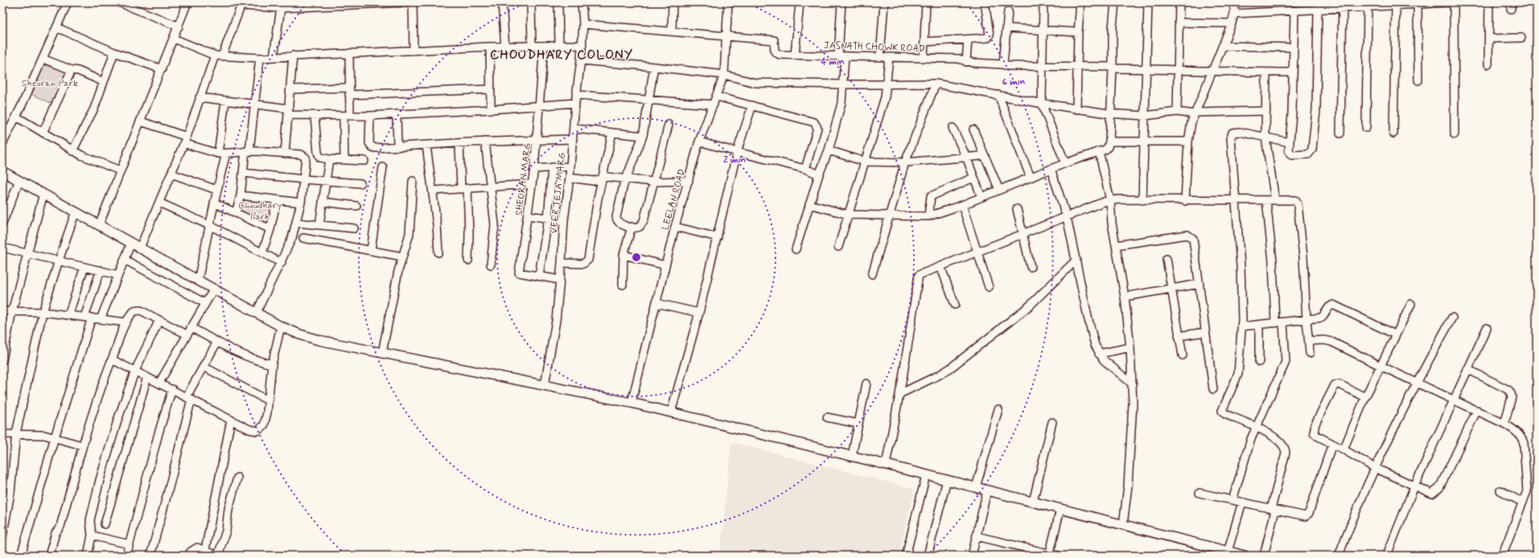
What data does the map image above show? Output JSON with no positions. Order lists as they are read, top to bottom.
{
  "streets": {
    "street": [
      "JASNATH CHOWK ROAD",
      "SHEORAN MARG",
      "VEER TEJA MARG",
      "LEELAN ROAD"
    ]
  },
  "crossings": [
    ["JASNATH CHOWK ROAD", "VEER TEJA MARG"],
    ["JASNATH CHOWK ROAD", "LEELAN ROAD"],
    ["SHEORAN MARG", "VEER TEJA MARG"]
  ],
  "districts": ["CHOUDHARY COLONY"],
  "parks": ["Sheoran Park", "Choudhary Park"],
  "rings": ["4 min", "6 min", "2 min"]
}
